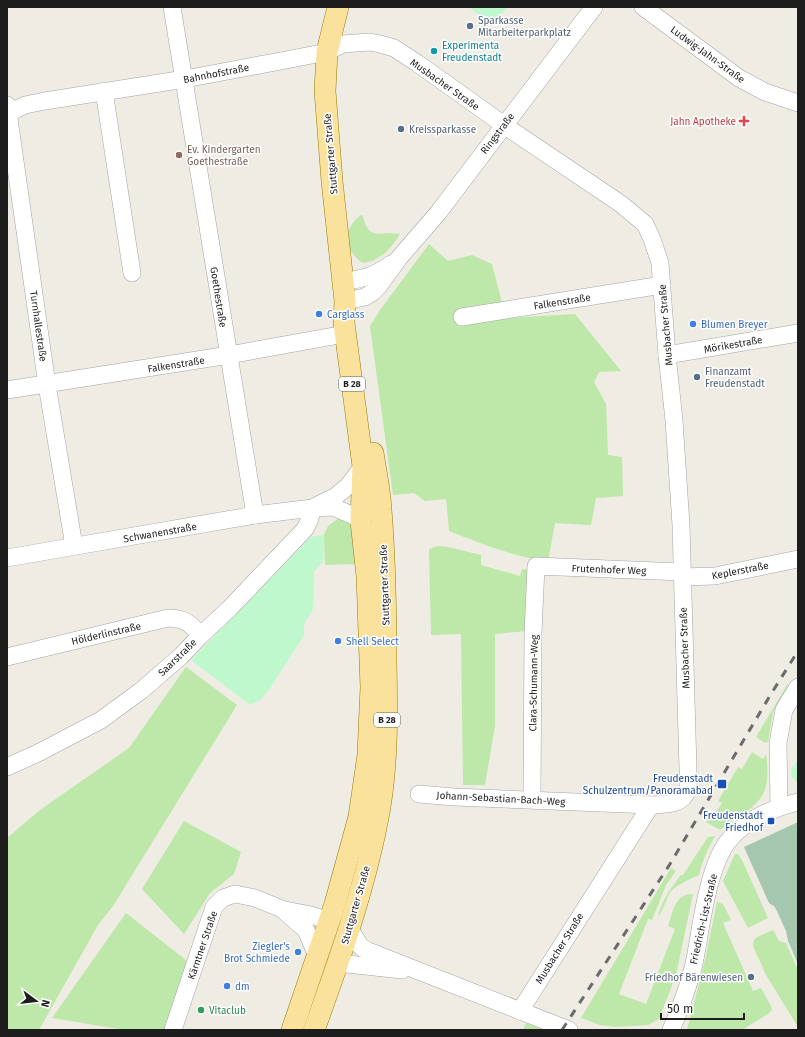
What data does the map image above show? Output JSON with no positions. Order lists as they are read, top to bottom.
{
  "streets": {
    "main road": ["Stuttgarter Straße", "B 28"],
    "street": [
      "Ludwig-Jahn-Straße",
      "Bahnhofstraße",
      "Musbacher Straße",
      "Ringstraße",
      "Goethestraße",
      "Falkenstraße",
      "Turnhallestraße",
      "Mörikestraße",
      "Schwanenstraße",
      "Frutenhofer Weg",
      "Keplerstraße",
      "Hölderlinstraße",
      "Saarstraße",
      "Clara-Schumann-Weg",
      "Johann-Sebastian-Bach-Weg",
      "Friedrich-List-Straße",
      "Kärntner Straße"
    ]
  },
  "crossings": [
    ["Bahnhofstraße", "Musbacher Straße"],
    ["Bahnhofstraße", "Stuttgarter Straße"],
    ["Bahnhofstraße", "Goethestraße"],
    ["Bahnhofstraße", "Turnhallestraße"],
    ["Musbacher Straße", "Ringstraße"],
    ["Musbacher Straße", "Stuttgarter Straße"],
    ["Musbacher Straße", "Falkenstraße"],
    ["Musbacher Straße", "Mörikestraße"],
    ["Musbacher Straße", "Frutenhofer Weg"],
    ["Musbacher Straße", "Keplerstraße"],
    ["Musbacher Straße", "Johann-Sebastian-Bach-Weg"],
    ["Ringstraße", "Stuttgarter Straße"],
    ["Stuttgarter Straße", "Falkenstraße"],
    ["Stuttgarter Straße", "B 28"],
    ["Stuttgarter Straße", "Schwanenstraße"],
    ["Stuttgarter Straße", "Kärntner Straße"],
    ["Goethestraße", "Falkenstraße"],
    ["Goethestraße", "Schwanenstraße"],
    ["Falkenstraße", "Turnhallestraße"],
    ["Turnhallestraße", "Schwanenstraße"],
    ["B 28", "Schwanenstraße"],
    ["Schwanenstraße", "Saarstraße"],
    ["Frutenhofer Weg", "Keplerstraße"],
    ["Frutenhofer Weg", "Clara-Schumann-Weg"],
    ["Hölderlinstraße", "Saarstraße"],
    ["Clara-Schumann-Weg", "Johann-Sebastian-Bach-Weg"]
  ],
  "places": {
    "other": [
      "Sparkasse Mitarbeiterparkplatz",
      "Experimenta Freudenstadt",
      "Kreissparkasse",
      "Ev. Kindergarten Goethestraße",
      "Carglass",
      "Blumen Breyer",
      "Finanzamt Freudenstadt",
      "Shell Select",
      "Ziegler's Brot Schmiede",
      "Friedhof Bärenwiesen",
      "dm",
      "Vitaclub"
    ],
    "health": ["Jahn Apotheke"],
    "transit": ["Freudenstadt Schulzentrum/Panoramabad", "Freudenstadt Friedhof"]
  },
  "scale_bar": "50 m",
  "north": "right"
}
